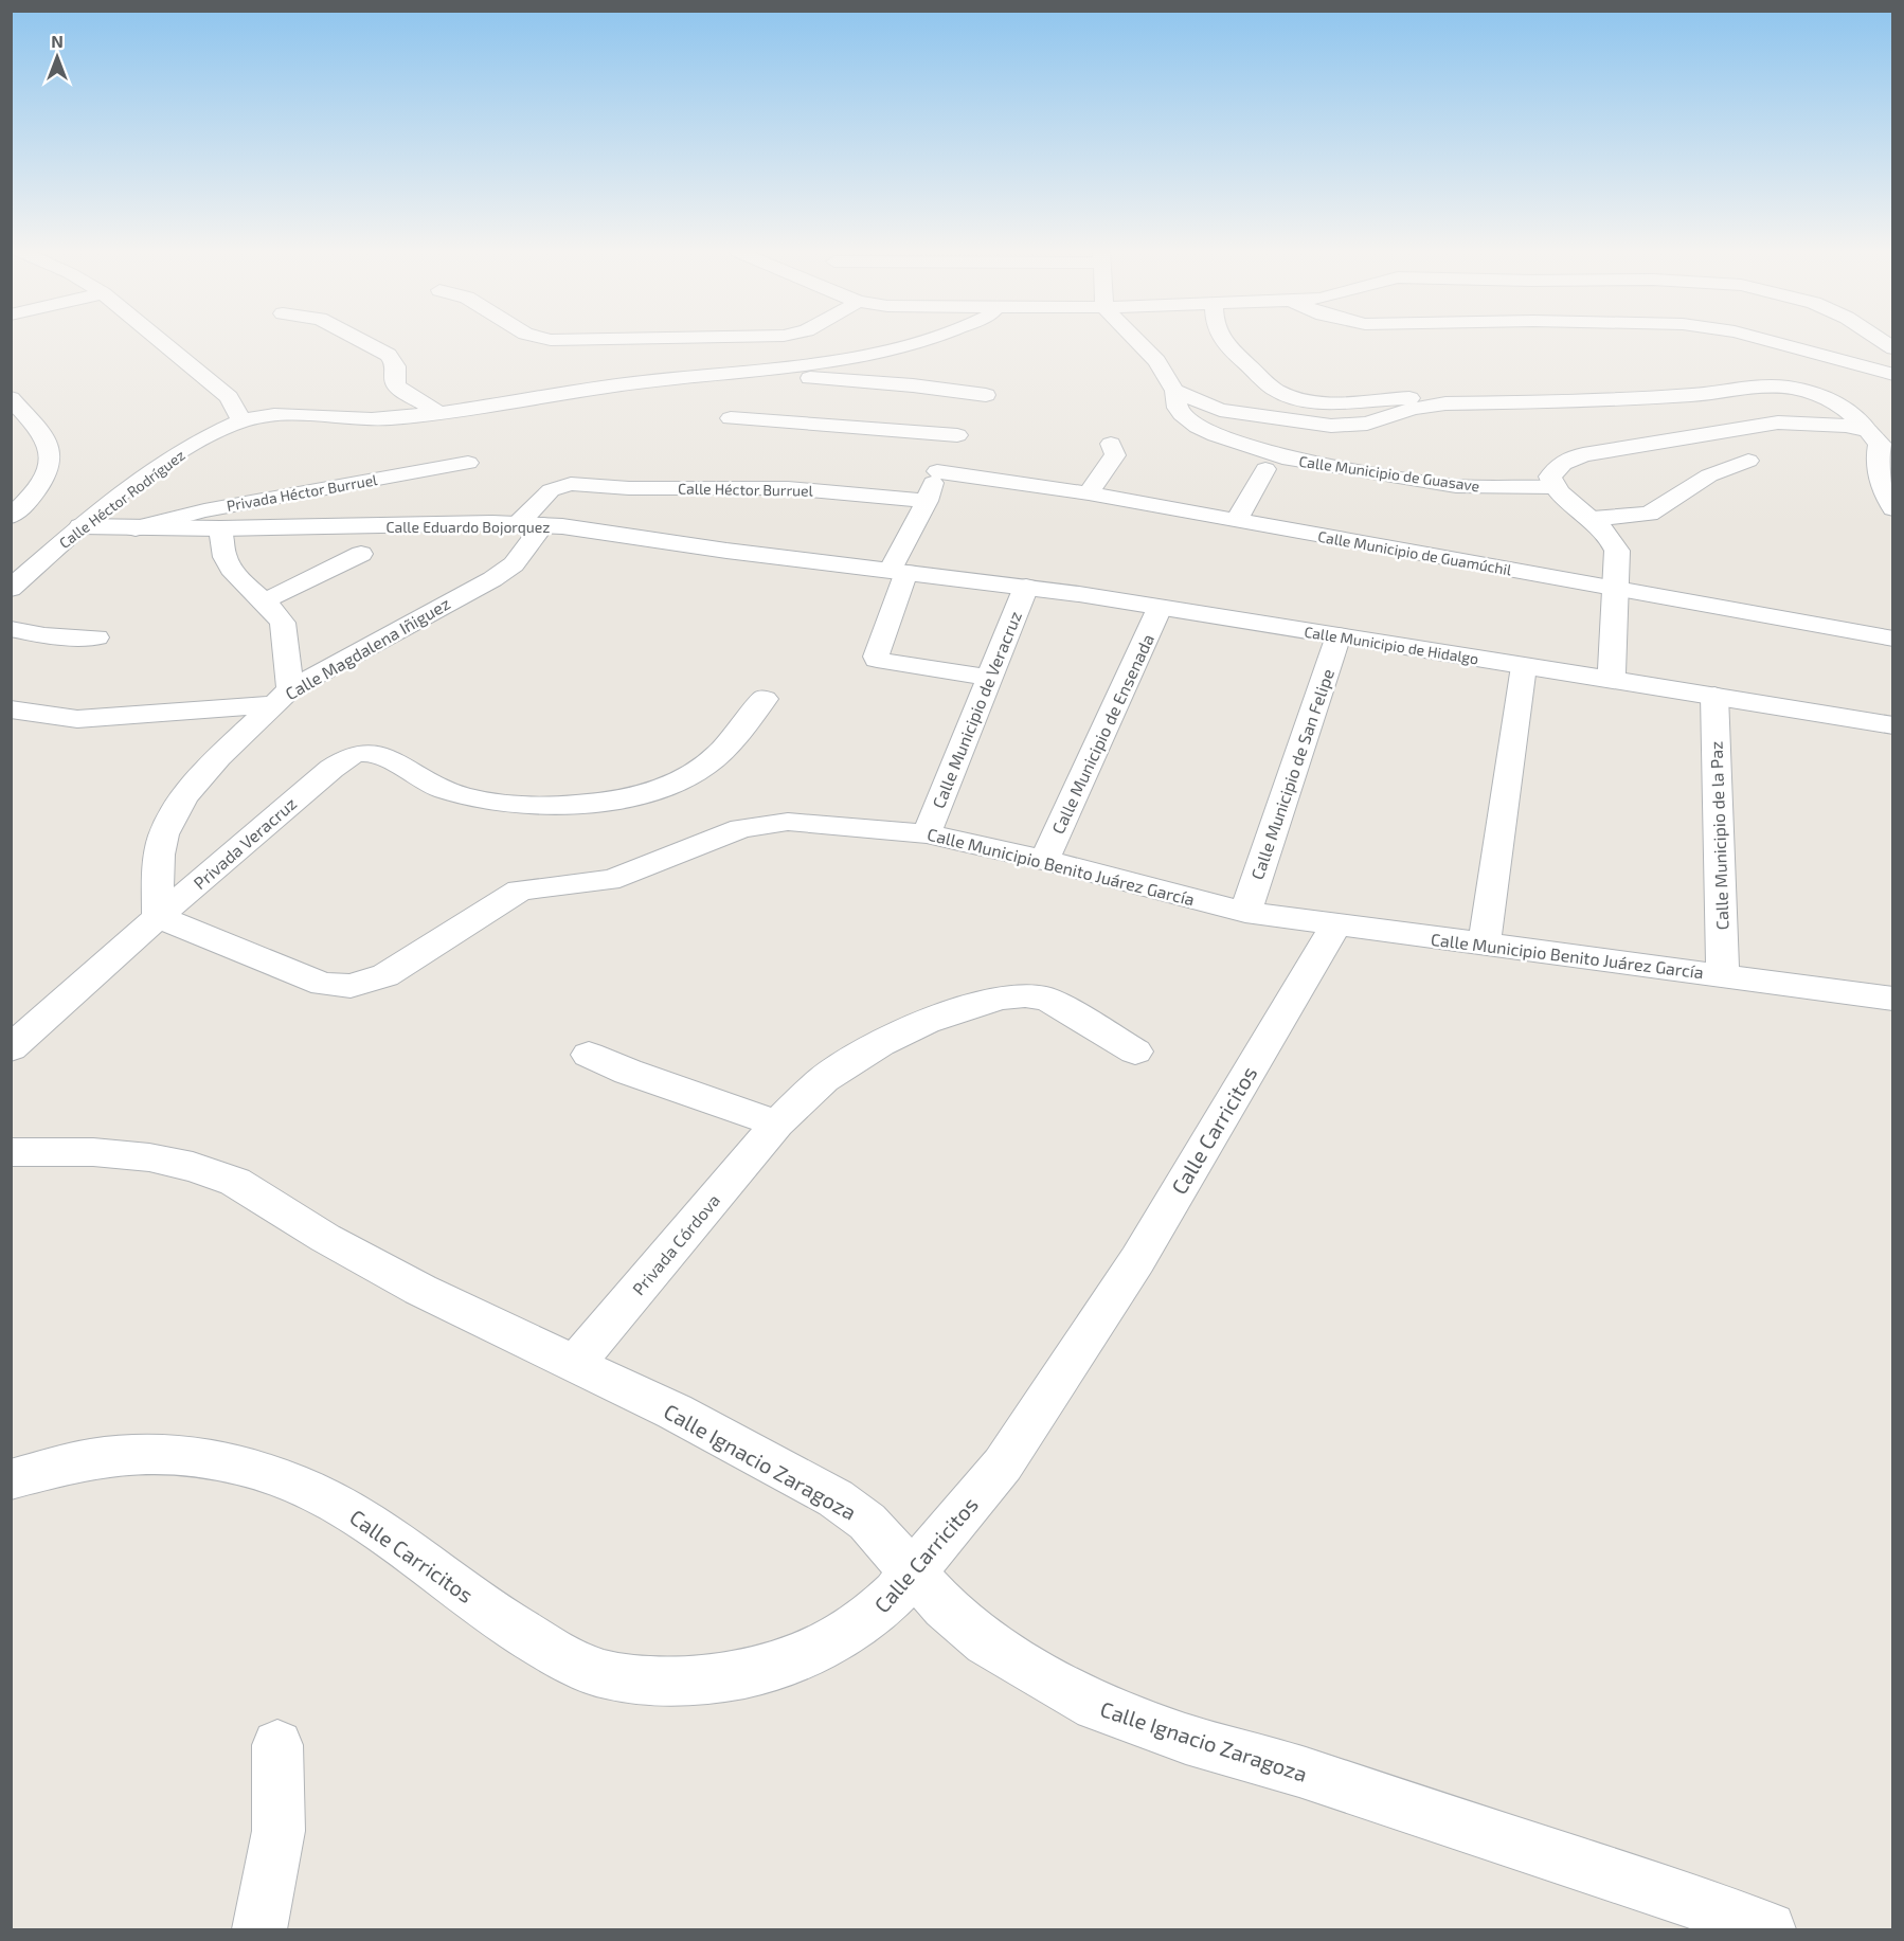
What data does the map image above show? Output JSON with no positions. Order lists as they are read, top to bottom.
{
  "streets": {
    "street": [
      "Calle Municipio de Guasave",
      "Calle Héctor Burruel",
      "Privada Héctor Burruel",
      "Calle Héctor Rodríguez",
      "Calle Eduardo Bojorquez",
      "Calle Municipio de Guamúchil",
      "Calle Municipio de Hidalgo",
      "Calle Magdalena Iñiguez",
      "Calle Municipio de Veracruz",
      "Calle Municipio de Ensenada",
      "Calle Municipio de San Felipe",
      "Calle Municipio de la Paz",
      "Privada Veracruz",
      "Calle Municipio Benito Juárez García",
      "Calle Carricitos",
      "Privada Córdova",
      "Calle Ignacio Zaragoza"
    ]
  },
  "crossings": [
    ["Calle Héctor Burruel", "Calle Magdalena Iñiguez"],
    ["Privada Héctor Burruel", "Calle Eduardo Bojorquez"],
    ["Calle Héctor Rodríguez", "Calle Eduardo Bojorquez"],
    ["Calle Eduardo Bojorquez", "Calle Municipio de Hidalgo"],
    ["Calle Eduardo Bojorquez", "Calle Magdalena Iñiguez"],
    ["Calle Municipio de Hidalgo", "Calle Municipio de Veracruz"],
    ["Calle Municipio de Hidalgo", "Calle Municipio de Ensenada"],
    ["Calle Municipio de Hidalgo", "Calle Municipio de San Felipe"],
    ["Calle Municipio de Hidalgo", "Calle Municipio de la Paz"],
    ["Calle Magdalena Iñiguez", "Privada Veracruz"],
    ["Calle Magdalena Iñiguez", "Calle Municipio Benito Juárez García"],
    ["Calle Municipio de Veracruz", "Calle Municipio Benito Juárez García"],
    ["Calle Municipio de Ensenada", "Calle Municipio Benito Juárez García"],
    ["Calle Municipio de San Felipe", "Calle Municipio Benito Juárez García"],
    ["Calle Municipio de la Paz", "Calle Municipio Benito Juárez García"],
    ["Privada Veracruz", "Calle Municipio Benito Juárez García"],
    ["Calle Municipio Benito Juárez García", "Calle Carricitos"],
    ["Calle Carricitos", "Calle Ignacio Zaragoza"],
    ["Privada Córdova", "Calle Ignacio Zaragoza"]
  ],
  "north": "top"
}
